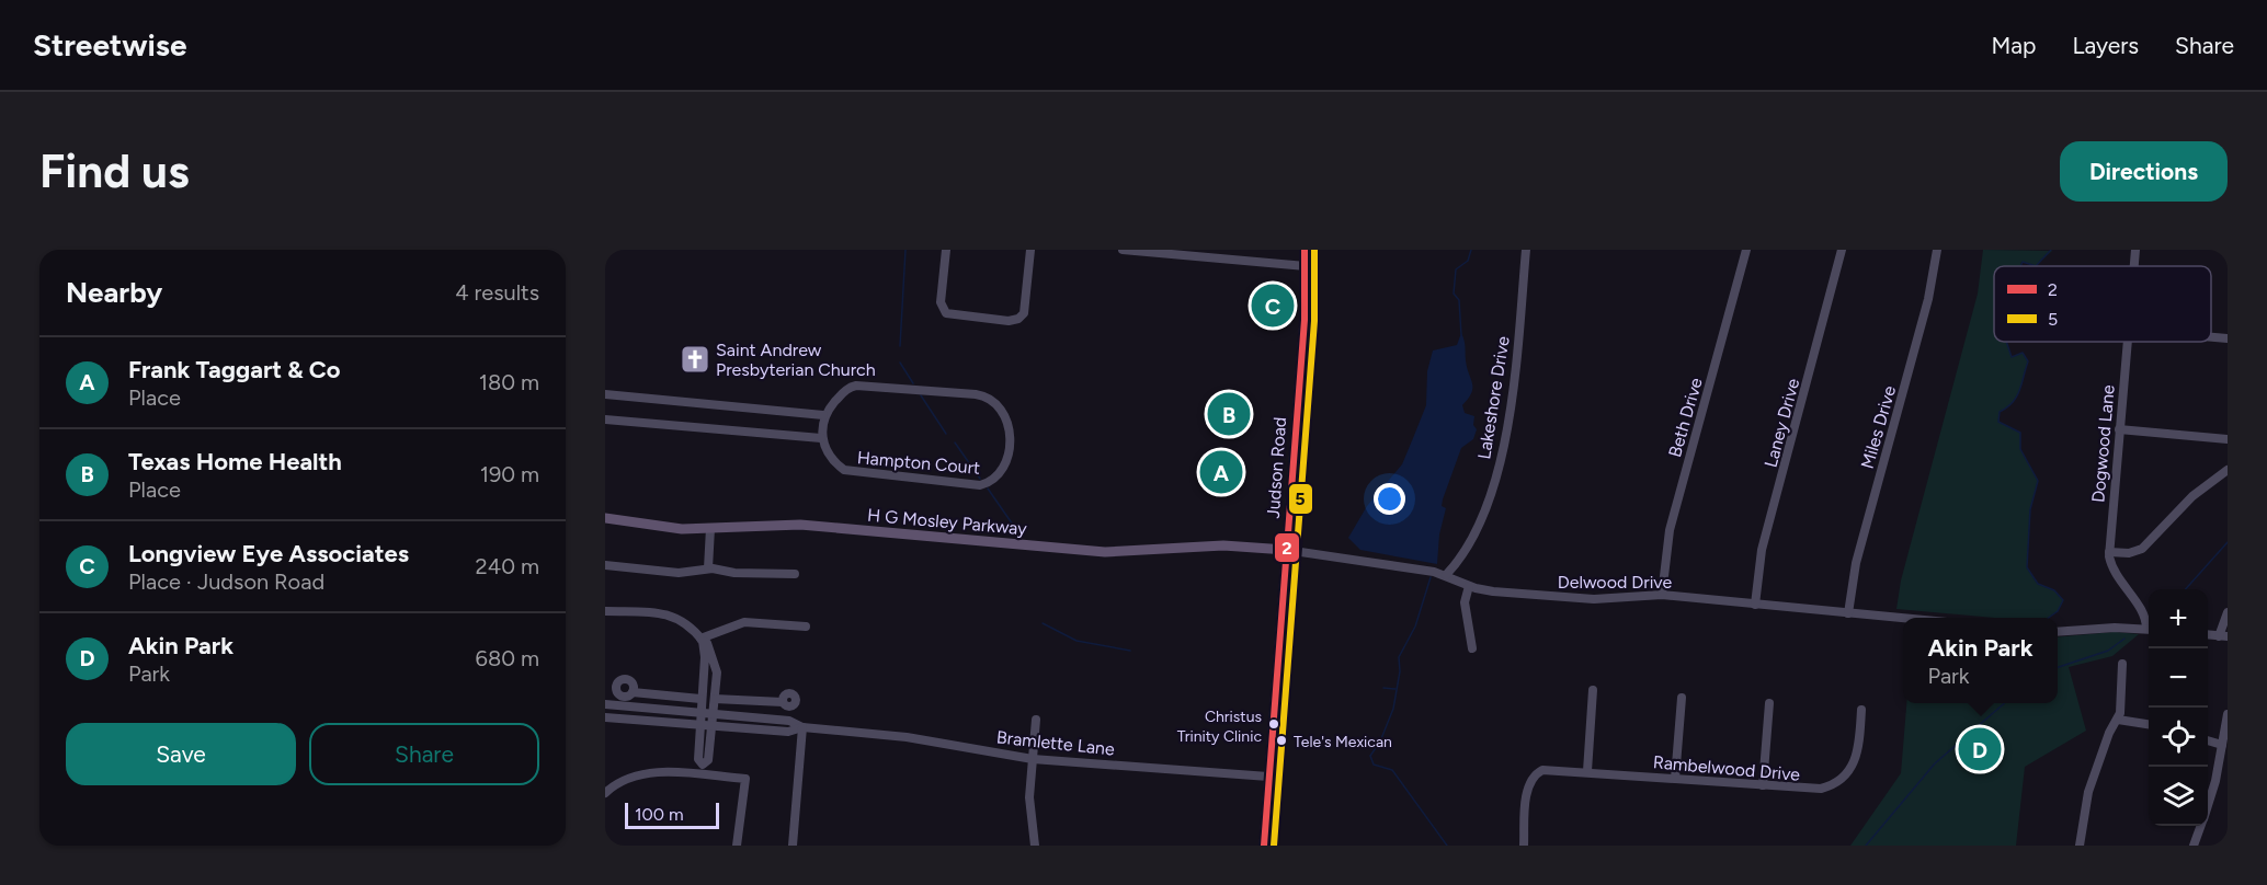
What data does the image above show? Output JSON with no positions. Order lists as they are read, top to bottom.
{
  "streets": {
    "main road": ["Judson Road", "H G Mosley Parkway"],
    "street": [
      "Lakeshore Drive",
      "Beth Drive",
      "Laney Drive",
      "Miles Drive",
      "Dogwood Lane",
      "Hampton Court",
      "Delwood Drive",
      "Bramlette Lane",
      "Rambelwood Drive"
    ]
  },
  "crossings": [
    ["Lakeshore Drive", "Delwood Drive"],
    ["Beth Drive", "Delwood Drive"],
    ["Laney Drive", "Delwood Drive"],
    ["Miles Drive", "Delwood Drive"],
    ["Judson Road", "H G Mosley Parkway"],
    ["Judson Road", "Delwood Drive"],
    ["Judson Road", "Bramlette Lane"],
    ["H G Mosley Parkway", "Delwood Drive"]
  ],
  "places": {
    "church": ["Saint Andrew Presbyterian Church"],
    "other": ["Christus Trinity Clinic", "Tele's Mexican"]
  },
  "lines": ["transit line 2", "transit line 5"],
  "legend": ["2", "5"],
  "scale_bar": "100 m",
  "page": {
    "header": "Streetwise",
    "nav": ["Map", "Layers", "Share"],
    "buttons": [
      "Directions",
      ["Save", "Share"]
    ],
    "title": "Find us",
    "heading": ["Nearby", "4 results"],
    "pins": [
      "C",
      "B",
      "A",
      "D"
    ],
    "list": [
      {
        "mark": "A",
        "name": "Frank Taggart & Co",
        "note": "Place",
        "value": "180 m"
      },
      {
        "mark": "B",
        "name": "Texas Home Health",
        "note": "Place",
        "value": "190 m"
      },
      {
        "mark": "C",
        "name": "Longview Eye Associates",
        "note": "Place · Judson Road",
        "value": "240 m"
      },
      {
        "mark": "D",
        "name": "Akin Park",
        "note": "Park",
        "value": "680 m"
      }
    ],
    "map_buttons": ["+", "−"],
    "popup": ["Akin Park", "Park"],
    "scale": "100 m"
  }
}
